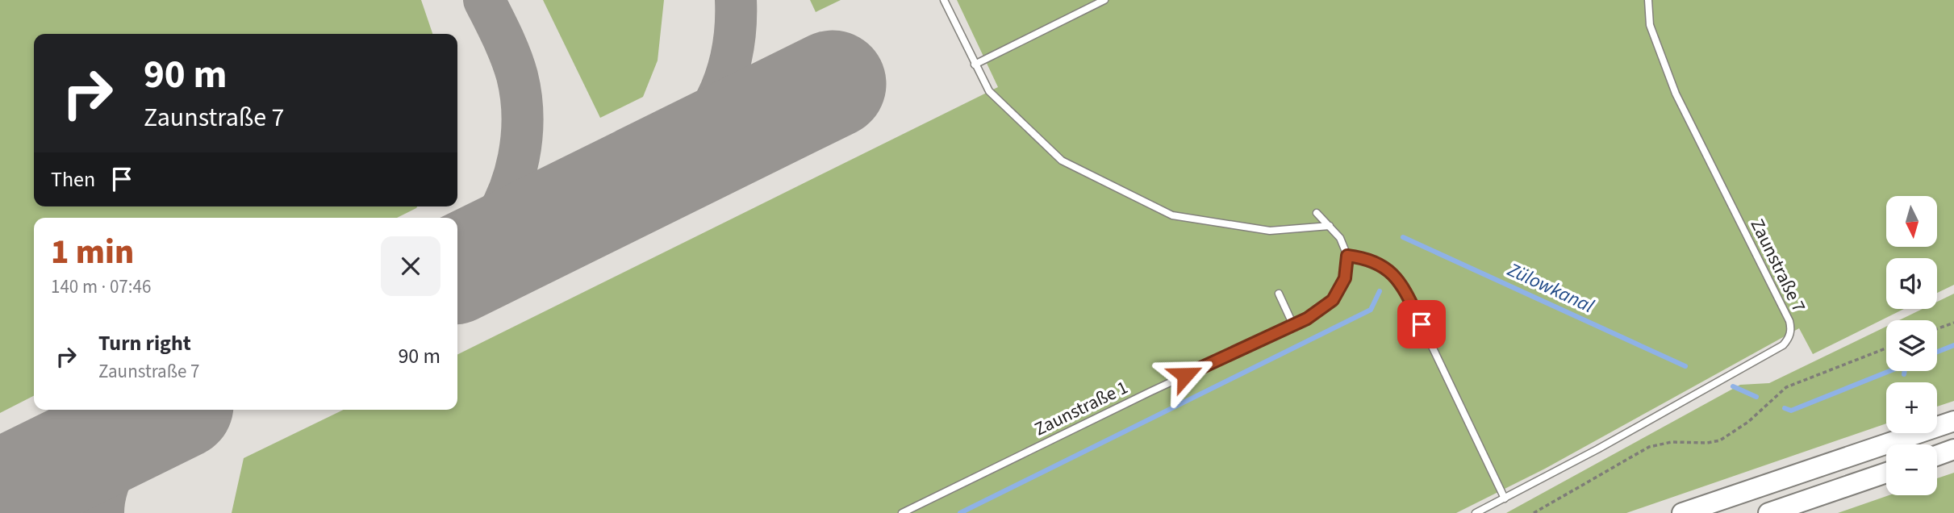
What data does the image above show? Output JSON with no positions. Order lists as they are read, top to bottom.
{
  "streets": {
    "lane": ["Zaunstraße 7", "Zaunstraße 1"]
  },
  "water": ["Zülowkanal"],
  "north": "bottom",
  "page": {
    "turn": ["90 m", "Zaunstraße 7"],
    "then": "Then",
    "map_buttons": ["+", "−"],
    "heading": ["1 min", "140 m · 07:46"],
    "list": [
      {
        "name": "Turn right",
        "note": "Zaunstraße 7",
        "value": "90 m"
      }
    ]
  }
}
